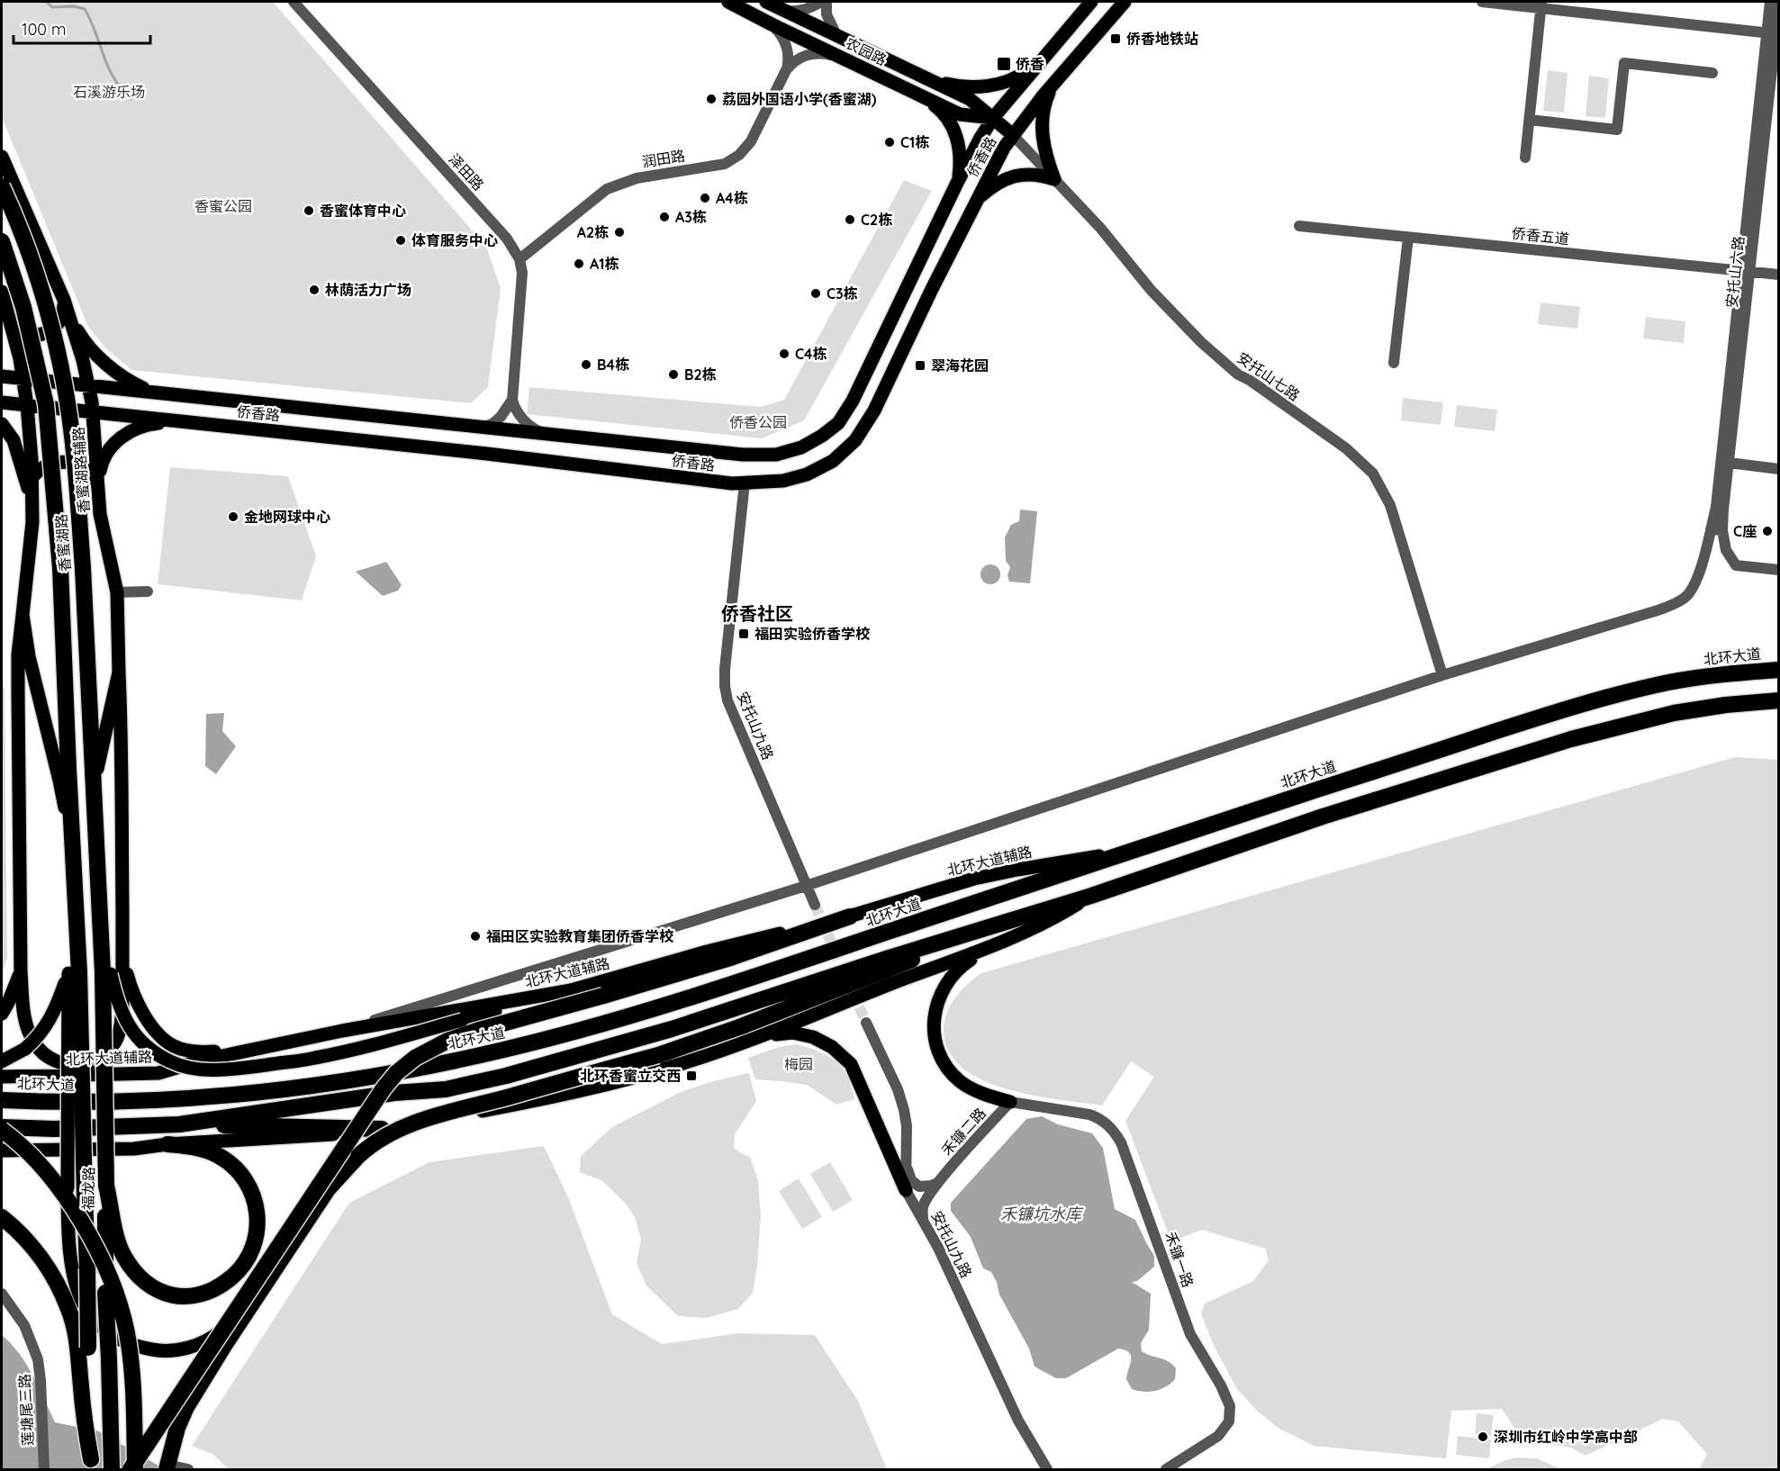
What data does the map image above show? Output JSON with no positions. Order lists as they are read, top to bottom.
{
  "streets": {
    "highway": ["香蜜湖路", "北环大道", "福龙路"],
    "main road": [
      "农园路",
      "侨香路",
      "香蜜湖路辅路",
      "北环大道辅路"
    ],
    "street": [
      "润田路",
      "泽田路",
      "侨香五道",
      "安托山六路",
      "安托山七路",
      "安托山九路",
      "禾镰二路",
      "禾镰一路",
      "莲塘尾三路"
    ]
  },
  "crossings": [
    ["农园路", "侨香路"],
    ["农园路", "润田路"],
    ["农园路", "安托山七路"],
    ["侨香路", "安托山七路"],
    ["侨香路", "香蜜湖路辅路"],
    ["侨香路", "安托山九路"],
    ["润田路", "泽田路"],
    ["侨香五道", "安托山六路"],
    ["安托山六路", "安托山七路"],
    ["香蜜湖路辅路", "香蜜湖路"],
    ["香蜜湖路", "福龙路"],
    ["北环大道", "北环大道辅路"],
    ["安托山九路", "禾镰二路"],
    ["禾镰二路", "禾镰一路"]
  ],
  "districts": ["侨香社区"],
  "water": ["禾镰坑水库"],
  "parks": [
    "石溪游乐场",
    "香蜜公园",
    "侨香公园",
    "梅园"
  ],
  "places": {
    "transit": [
      "侨香地铁站",
      "侨香",
      "翠海花园",
      "福田实验侨香学校",
      "北环香蜜立交西"
    ],
    "other": [
      "荔园外国语小学(香蜜湖)",
      "C1栋",
      "A4栋",
      "香蜜体育中心",
      "A3栋",
      "C2栋",
      "A2栋",
      "体育服务中心",
      "A1栋",
      "林荫活力广场",
      "C3栋",
      "C4栋",
      "B4栋",
      "B2栋",
      "金地网球中心",
      "C座",
      "福田区实验教育集团侨香学校",
      "深圳市红岭中学高中部"
    ]
  },
  "scale_bar": "100 m"
}
